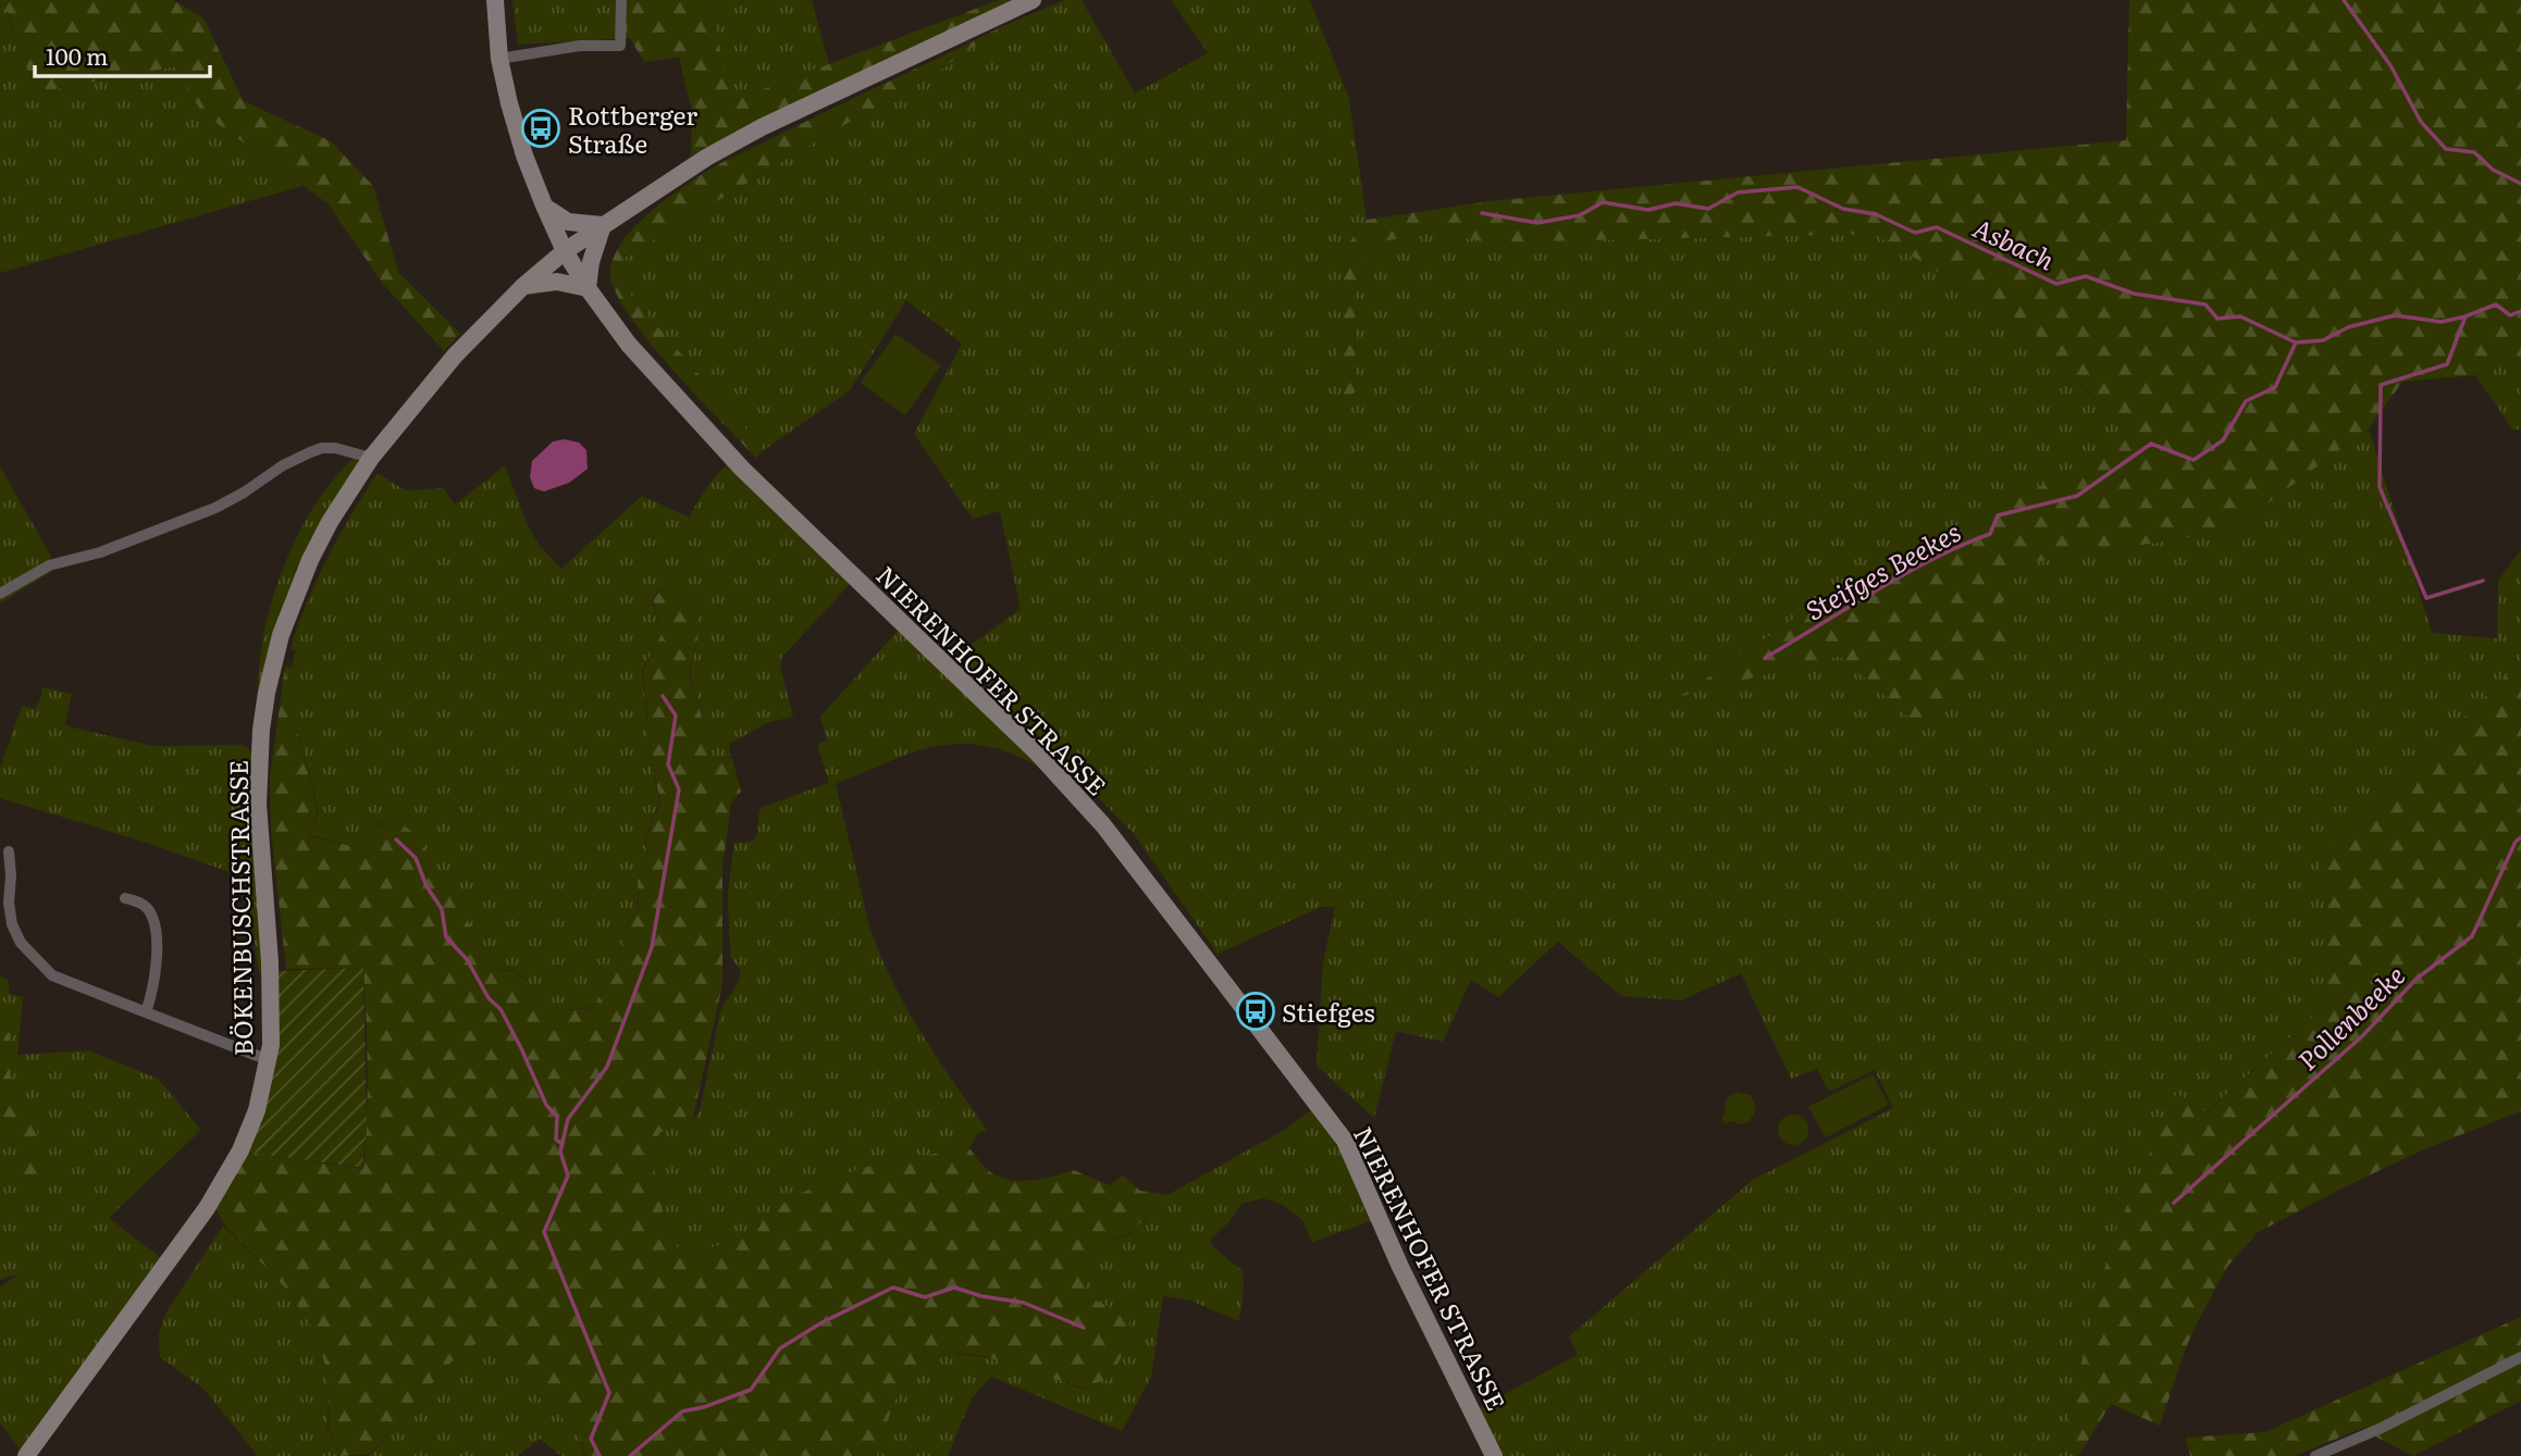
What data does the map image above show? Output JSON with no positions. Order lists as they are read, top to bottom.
{
  "streets": {
    "main road": ["NIERENHOFER STRASSE", "BÖKENBUSCHSTRASSE"]
  },
  "crossings": [
    ["NIERENHOFER STRASSE", "BÖKENBUSCHSTRASSE"]
  ],
  "water": ["Asbach", "Steifges Beekes", "Pollenbeeke"],
  "places": {
    "bus stop": ["Rottberger Straße", "Stiefges"]
  },
  "scale_bar": "100 m"
}
